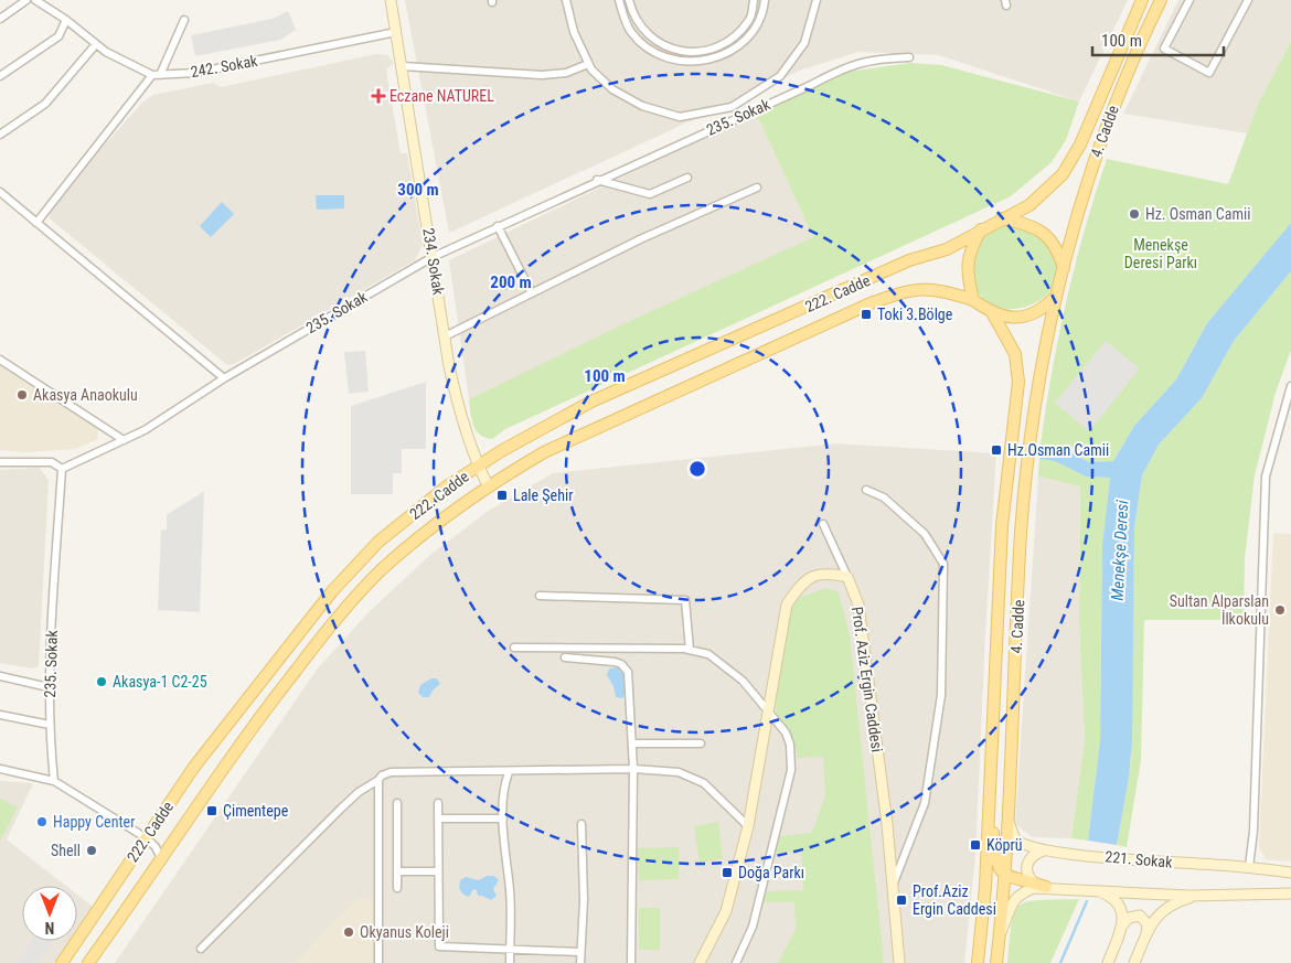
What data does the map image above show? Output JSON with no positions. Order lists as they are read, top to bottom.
{
  "streets": {
    "main road": ["4. Cadde", "222. Cadde"],
    "street": [
      "242. Sokak",
      "235. Sokak",
      "234. Sokak",
      "Prof. Aziz Ergin Caddesi",
      "221. Sokak"
    ]
  },
  "crossings": [
    ["242. Sokak", "234. Sokak"],
    ["235. Sokak", "234. Sokak"],
    ["4. Cadde", "222. Cadde"],
    ["4. Cadde", "221. Sokak"],
    ["234. Sokak", "222. Cadde"]
  ],
  "water": ["Menekşe Deresi"],
  "parks": ["Menekşe Deresi Parkı"],
  "places": {
    "health": ["Eczane NATUREL"],
    "other": [
      "Hz. Osman Camii",
      "Akasya Anaokulu",
      "Sultan Alparslan İlkokulu",
      "Akasya-1 C2-25",
      "Happy Center",
      "Shell",
      "Okyanus Koleji"
    ],
    "transit": [
      "Toki 3.Bölge",
      "Hz.Osman Camii",
      "Lale Şehir",
      "Çimentepe",
      "Köprü",
      "Doğa Parkı",
      "Prof.Aziz Ergin Caddesi"
    ]
  },
  "scale_bar": "100 m",
  "north": "bottom",
  "rings": ["300 m", "200 m", "100 m"]
}
